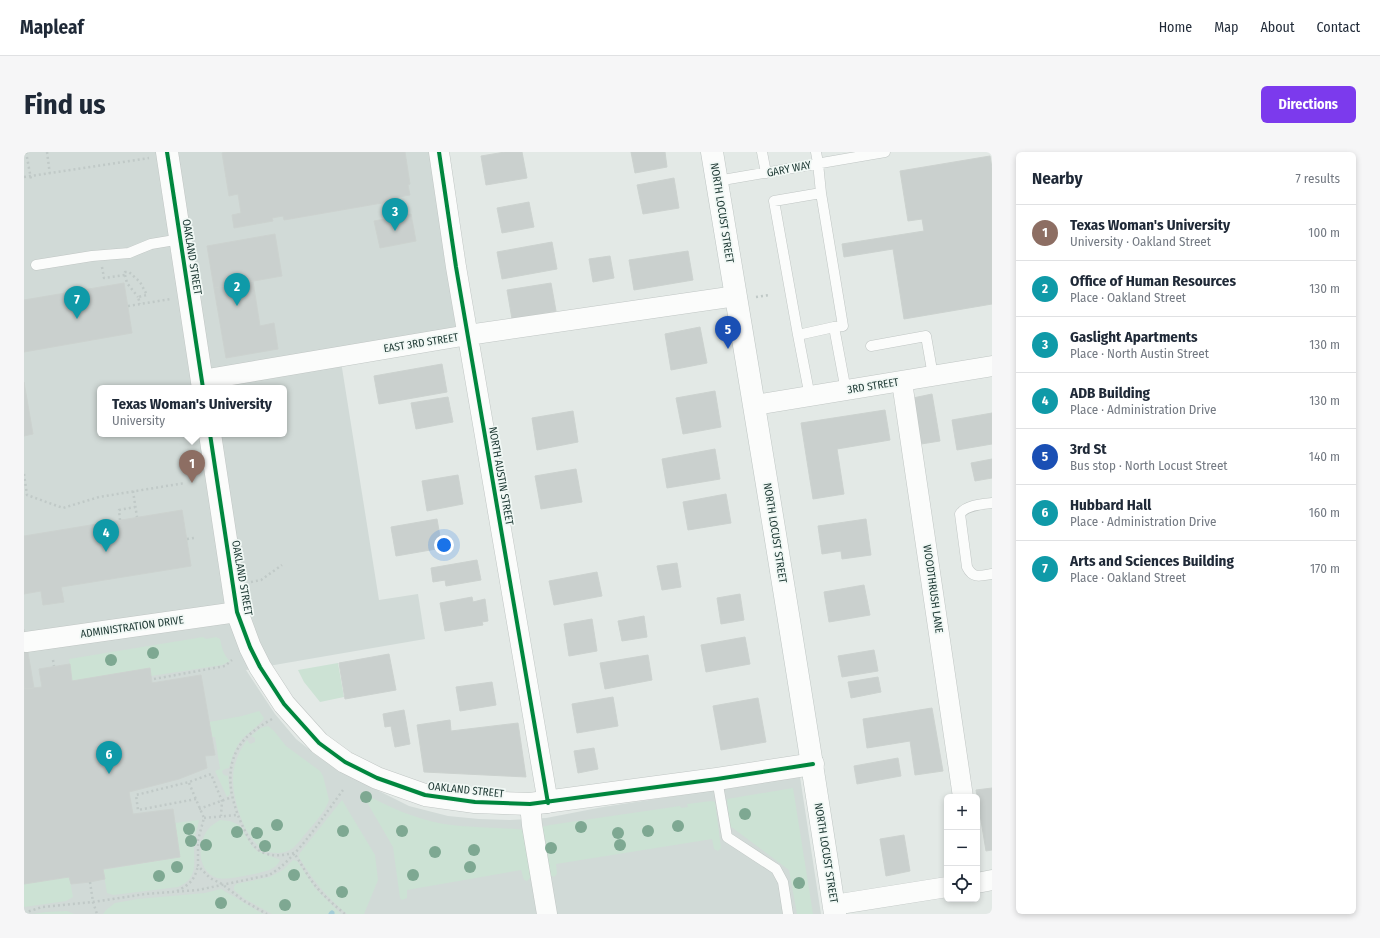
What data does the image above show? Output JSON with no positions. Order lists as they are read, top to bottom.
{
  "streets": {
    "street": [
      "NORTH LOCUST STREET",
      "OAKLAND STREET",
      "EAST 3RD STREET",
      "3RD STREET",
      "NORTH AUSTIN STREET",
      "WOODTHRUSH LANE",
      "ADMINISTRATION DRIVE"
    ],
    "lane": ["GARY WAY"]
  },
  "crossings": [
    ["GARY WAY", "NORTH LOCUST STREET"],
    ["NORTH LOCUST STREET", "OAKLAND STREET"],
    ["NORTH LOCUST STREET", "EAST 3RD STREET"],
    ["NORTH LOCUST STREET", "3RD STREET"],
    ["OAKLAND STREET", "EAST 3RD STREET"],
    ["OAKLAND STREET", "NORTH AUSTIN STREET"],
    ["OAKLAND STREET", "ADMINISTRATION DRIVE"],
    ["EAST 3RD STREET", "NORTH AUSTIN STREET"],
    ["3RD STREET", "WOODTHRUSH LANE"]
  ],
  "page": {
    "header": "Mapleaf",
    "nav": [
      "Home",
      "Map",
      "About",
      "Contact"
    ],
    "buttons": "Directions",
    "title": "Find us",
    "heading": ["Nearby", "7 results"],
    "pins": [
      "3",
      "2",
      "7",
      "5",
      "1",
      "4",
      "6"
    ],
    "list": [
      {
        "mark": "1",
        "name": "Texas Woman's University",
        "note": "University · Oakland Street",
        "value": "100 m"
      },
      {
        "mark": "2",
        "name": "Office of Human Resources",
        "note": "Place · Oakland Street",
        "value": "130 m"
      },
      {
        "mark": "3",
        "name": "Gaslight Apartments",
        "note": "Place · North Austin Street",
        "value": "130 m"
      },
      {
        "mark": "4",
        "name": "ADB Building",
        "note": "Place · Administration Drive",
        "value": "130 m"
      },
      {
        "mark": "5",
        "name": "3rd St",
        "note": "Bus stop · North Locust Street",
        "value": "140 m"
      },
      {
        "mark": "6",
        "name": "Hubbard Hall",
        "note": "Place · Administration Drive",
        "value": "160 m"
      },
      {
        "mark": "7",
        "name": "Arts and Sciences Building",
        "note": "Place · Oakland Street",
        "value": "170 m"
      }
    ],
    "popup": ["Texas Woman's University", "University"],
    "map_buttons": ["+", "−"]
  }
}
